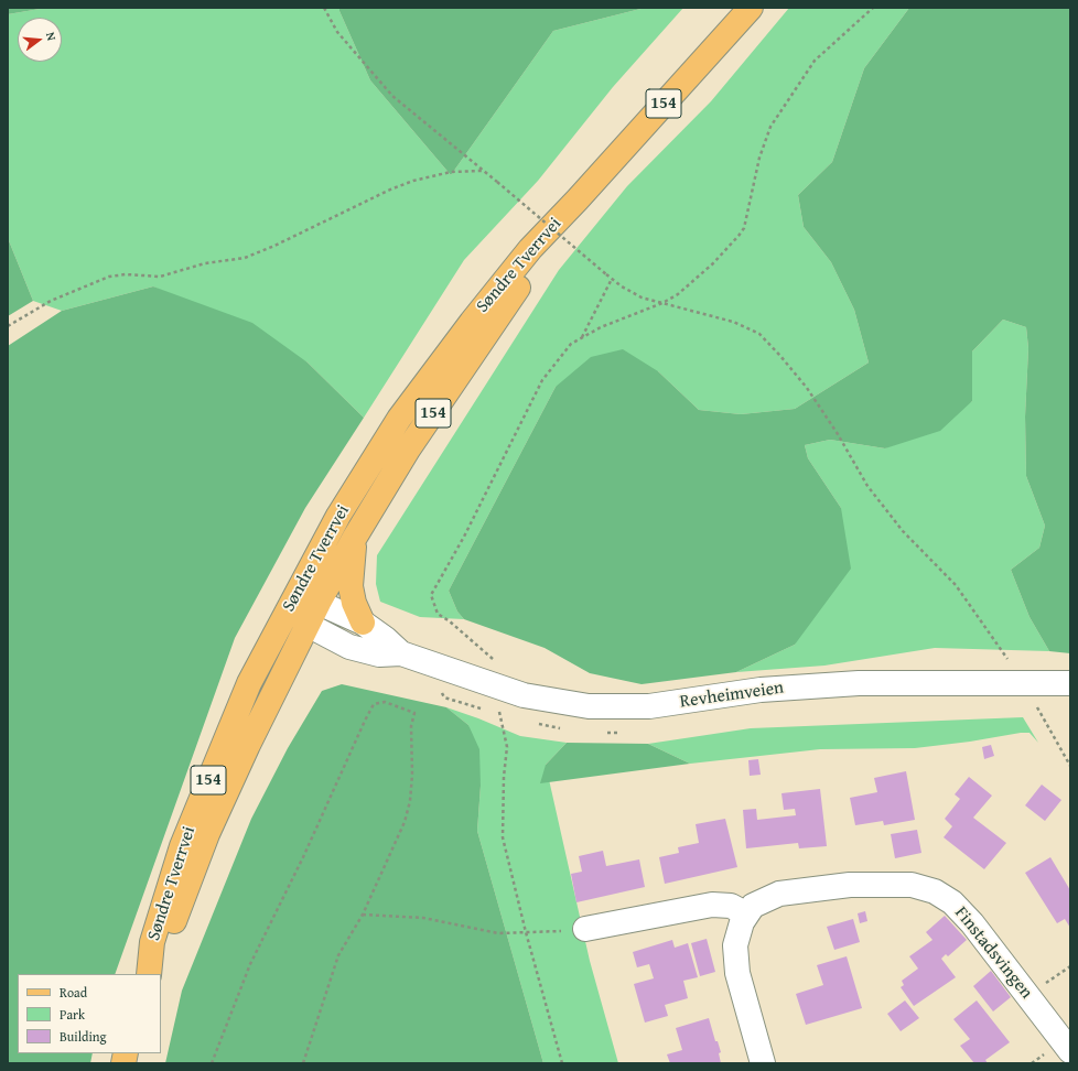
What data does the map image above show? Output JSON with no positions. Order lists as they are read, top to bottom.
{
  "streets": {
    "main road": ["154", "Søndre Tverrvei"],
    "street": ["Revheimveien", "Finstadsvingen"]
  },
  "crossings": [
    ["154", "Søndre Tverrvei"],
    ["154", "Revheimveien"],
    ["Søndre Tverrvei", "Revheimveien"]
  ],
  "legend": ["Road", "Park", "Building"],
  "north": "right"
}
